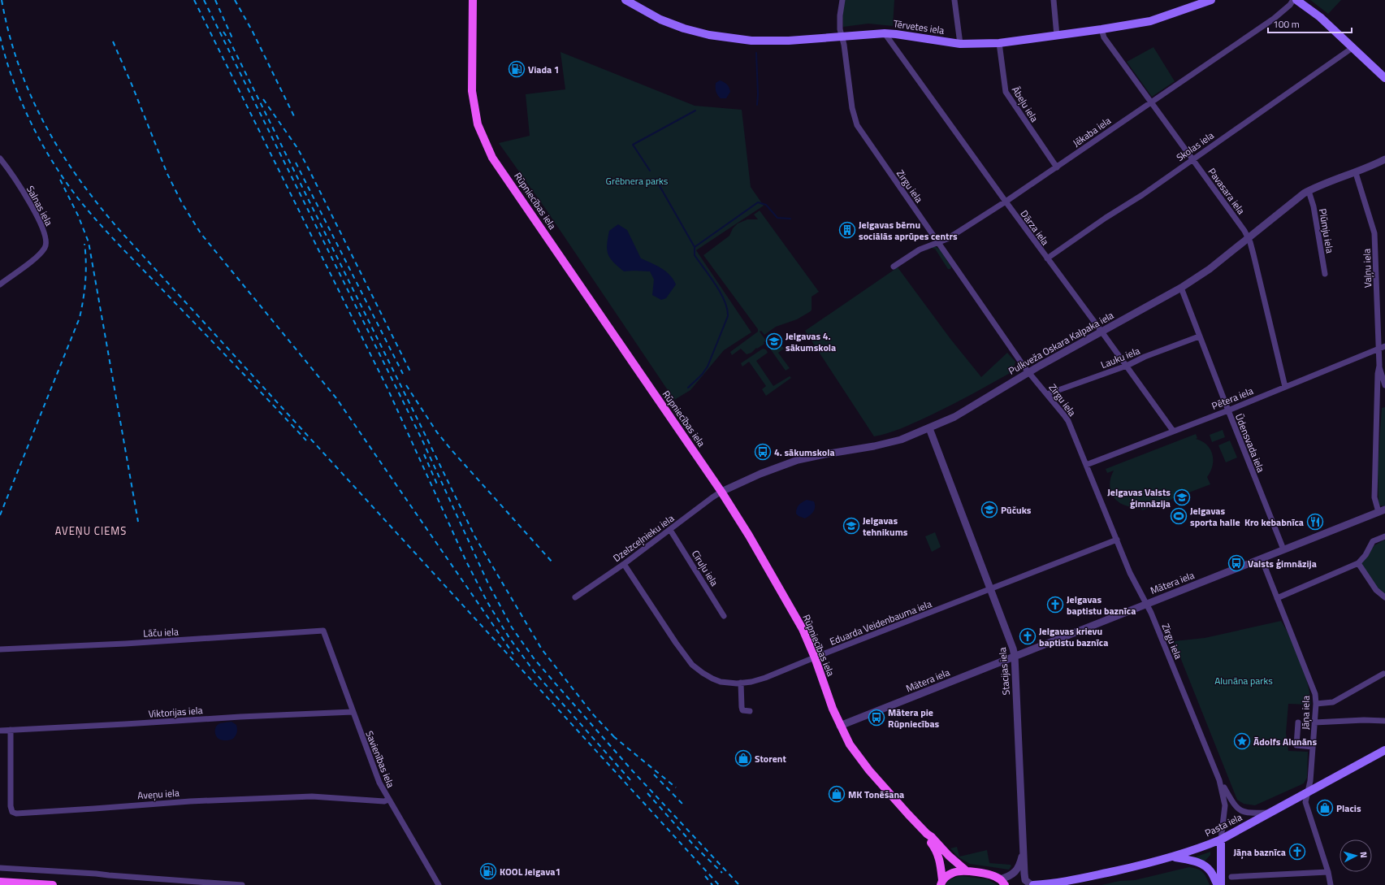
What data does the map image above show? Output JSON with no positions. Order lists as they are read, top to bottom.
{
  "streets": {
    "main road": ["Tērvetes iela", "Rūpniecības iela", "Pasta iela"],
    "street": [
      "Ābeļu iela",
      "Jēkaba iela",
      "Skolas iela",
      "Zirgu iela",
      "Pavasara iela",
      "Salnas iela",
      "Dārza iela",
      "Plūmju iela",
      "Vaļņu iela",
      "Pulkveža Oskara Kalpaka iela",
      "Lauku iela",
      "Pētera iela",
      "Ūdensvada iela",
      "Dzelzceļnieku iela",
      "Cīruļu iela",
      "Mātera iela",
      "Eduarda Veidenbauma iela",
      "Lāču iela",
      "Stacijas iela",
      "Viktorijas iela",
      "Jāņa iela",
      "Savienības iela",
      "Aveņu iela"
    ]
  },
  "crossings": [
    ["Tērvetes iela", "Ābeļu iela"],
    ["Tērvetes iela", "Zirgu iela"],
    ["Tērvetes iela", "Pavasara iela"],
    ["Tērvetes iela", "Dārza iela"],
    ["Ābeļu iela", "Jēkaba iela"],
    ["Jēkaba iela", "Zirgu iela"],
    ["Jēkaba iela", "Pavasara iela"],
    ["Jēkaba iela", "Dārza iela"],
    ["Skolas iela", "Pavasara iela"],
    ["Skolas iela", "Dārza iela"],
    ["Zirgu iela", "Pulkveža Oskara Kalpaka iela"],
    ["Zirgu iela", "Lauku iela"],
    ["Zirgu iela", "Pētera iela"],
    ["Zirgu iela", "Mātera iela"],
    ["Zirgu iela", "Eduarda Veidenbauma iela"],
    ["Zirgu iela", "Pasta iela"],
    ["Pavasara iela", "Pulkveža Oskara Kalpaka iela"],
    ["Pavasara iela", "Pētera iela"],
    ["Rūpniecības iela", "Pulkveža Oskara Kalpaka iela"],
    ["Rūpniecības iela", "Dzelzceļnieku iela"],
    ["Rūpniecības iela", "Mātera iela"],
    ["Rūpniecības iela", "Eduarda Veidenbauma iela"],
    ["Dārza iela", "Pulkveža Oskara Kalpaka iela"],
    ["Dārza iela", "Lauku iela"],
    ["Dārza iela", "Pētera iela"],
    ["Plūmju iela", "Pulkveža Oskara Kalpaka iela"],
    ["Vaļņu iela", "Pulkveža Oskara Kalpaka iela"],
    ["Vaļņu iela", "Pētera iela"],
    ["Vaļņu iela", "Mātera iela"],
    ["Pulkveža Oskara Kalpaka iela", "Ūdensvada iela"],
    ["Pulkveža Oskara Kalpaka iela", "Dzelzceļnieku iela"],
    ["Pulkveža Oskara Kalpaka iela", "Stacijas iela"],
    ["Lauku iela", "Ūdensvada iela"],
    ["Pētera iela", "Ūdensvada iela"],
    ["Ūdensvada iela", "Mātera iela"],
    ["Dzelzceļnieku iela", "Cīruļu iela"],
    ["Dzelzceļnieku iela", "Eduarda Veidenbauma iela"],
    ["Mātera iela", "Stacijas iela"],
    ["Eduarda Veidenbauma iela", "Stacijas iela"],
    ["Lāču iela", "Savienības iela"],
    ["Stacijas iela", "Pasta iela"],
    ["Viktorijas iela", "Savienības iela"],
    ["Viktorijas iela", "Aveņu iela"],
    ["Jāņa iela", "Pasta iela"],
    ["Savienības iela", "Aveņu iela"]
  ],
  "districts": ["AVEŅU CIEMS"],
  "parks": ["Grēbnera parks", "Alunāna parks"],
  "places": {
    "fuel station": ["Viada 1", "KOOL Jelgava1"],
    "building": ["Jelgavas bērnu sociālās aprūpes centrs"],
    "school or university": [
      "Jelgavas 4. sākumskola",
      "Jelgavas Valsts ģimnāzija",
      "Pūčuks",
      "Jelgavas tehnikums"
    ],
    "bus stop": ["4. sākumskola", "Valsts ģimnāzija", "Mātera pie Rūpniecības"],
    "sports": ["Jelgavas sporta halle"],
    "restaurant": ["Kro kebabnīca"],
    "church": ["Jelgavas baptistu baznīca", "Jelgavas krievu baptistu baznīca", "Jāņa baznīca"],
    "place": ["Ādolfs Alunāns"],
    "shop": ["Storent", "MK Tonēšana", "Placis"]
  },
  "scale_bar": "100 m",
  "north": "right"
}
